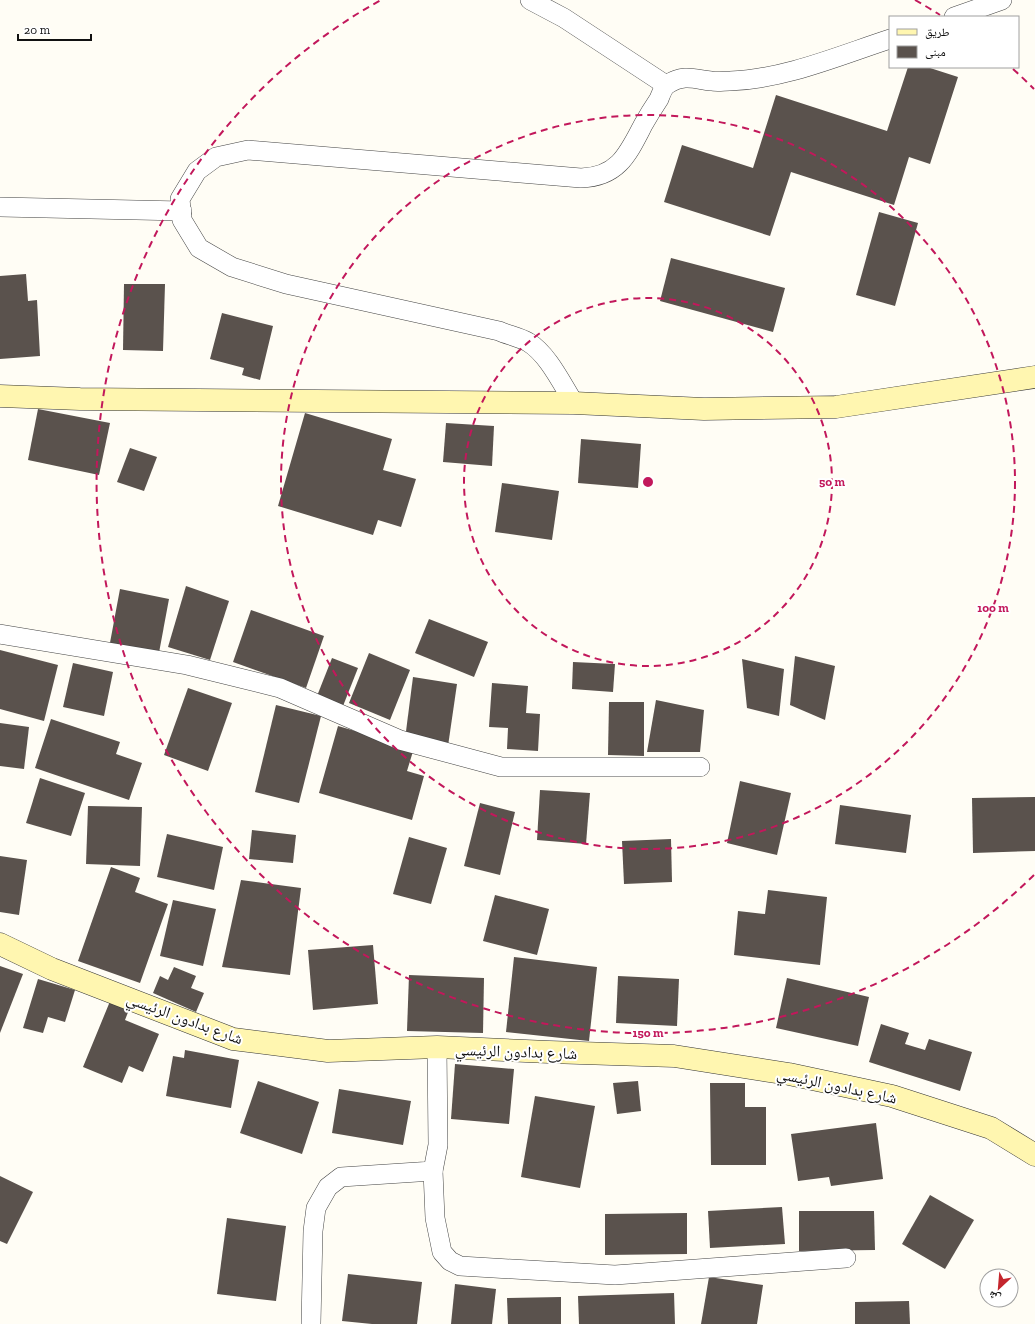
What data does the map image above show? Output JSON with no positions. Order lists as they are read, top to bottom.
{
  "streets": {
    "main road": ["شارع بدادون الرئيسي"]
  },
  "legend": ["طريق", "مبنى"],
  "scale_bar": "20 m",
  "north": "bottom left",
  "rings": ["50 m", "100 m", "150 m"]
}
